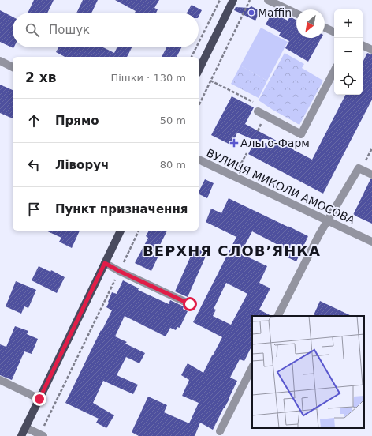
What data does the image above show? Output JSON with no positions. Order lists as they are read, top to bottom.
{
  "streets": {
    "street": ["ВУЛИЦЯ МИКОЛИ АМОСОВА"]
  },
  "districts": ["ВЕРХНЯ СЛОВ’ЯНКА"],
  "places": {
    "other": ["Maffin"],
    "health": ["Альго-Фарм"]
  },
  "north": "bottom left",
  "page": {
    "map_buttons": ["+", "−"],
    "search": "Пошук",
    "heading": ["2 хв", "Пішки · 130 m"],
    "list": [
      ["Прямо", "50 m"],
      ["Ліворуч", "80 m"],
      "Пункт призначення"
    ]
  }
}
